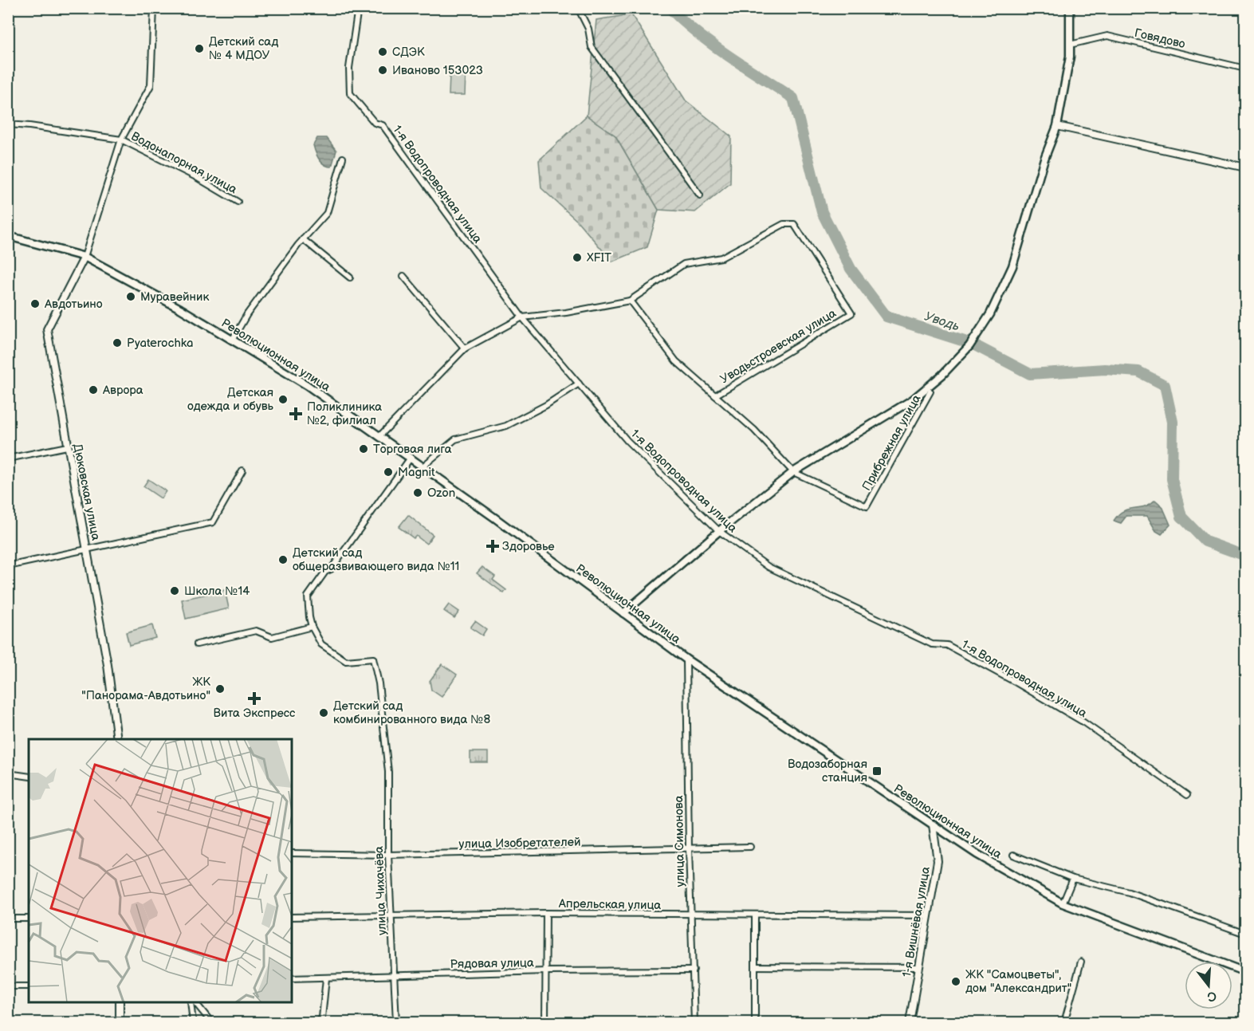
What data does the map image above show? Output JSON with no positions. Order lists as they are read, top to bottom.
{
  "streets": {
    "main road": ["Революционная улица"],
    "street": [
      "Говядово",
      "Водонапорная улица",
      "1-я Водопроводная улица",
      "Уводьстроевская улица",
      "Прибрежная улица",
      "Дюковская улица",
      "улица Симонова",
      "улица Изобретателей",
      "улица Чихачёва",
      "Апрельская улица",
      "1-я Вишнёвая улица",
      "Рядовая улица"
    ]
  },
  "crossings": [
    ["Революционная улица", "Дюковская улица"],
    ["Революционная улица", "улица Симонова"],
    ["Революционная улица", "1-я Вишнёвая улица"],
    ["улица Симонова", "улица Изобретателей"],
    ["улица Симонова", "Апрельская улица"],
    ["улица Симонова", "Рядовая улица"],
    ["улица Изобретателей", "улица Чихачёва"],
    ["улица Чихачёва", "Апрельская улица"],
    ["улица Чихачёва", "Рядовая улица"],
    ["Апрельская улица", "1-я Вишнёвая улица"]
  ],
  "water": ["Уводь"],
  "places": {
    "other": [
      "Детский сад № 4 МДОУ",
      "СДЭК",
      "Иваново 153023",
      "XFIT",
      "Муравейник",
      "Авдотьино",
      "Pyaterochka",
      "Аврора",
      "Детская одежда и обувь",
      "Торговая лига",
      "Magnit",
      "Ozon",
      "Детский сад общеразвивающего вида №11",
      "Школа №14",
      "ЖК \"Панорама-Авдотьино\"",
      "Детский сад комбинированного вида №8",
      "ЖК \"Самоцветы\", дом \"Александрит\""
    ],
    "health": ["Поликлиника №2, филиал", "Здоровье", "Вита Экспресс"],
    "transit": ["Водозаборная станция"]
  },
  "north": "bottom"
}
